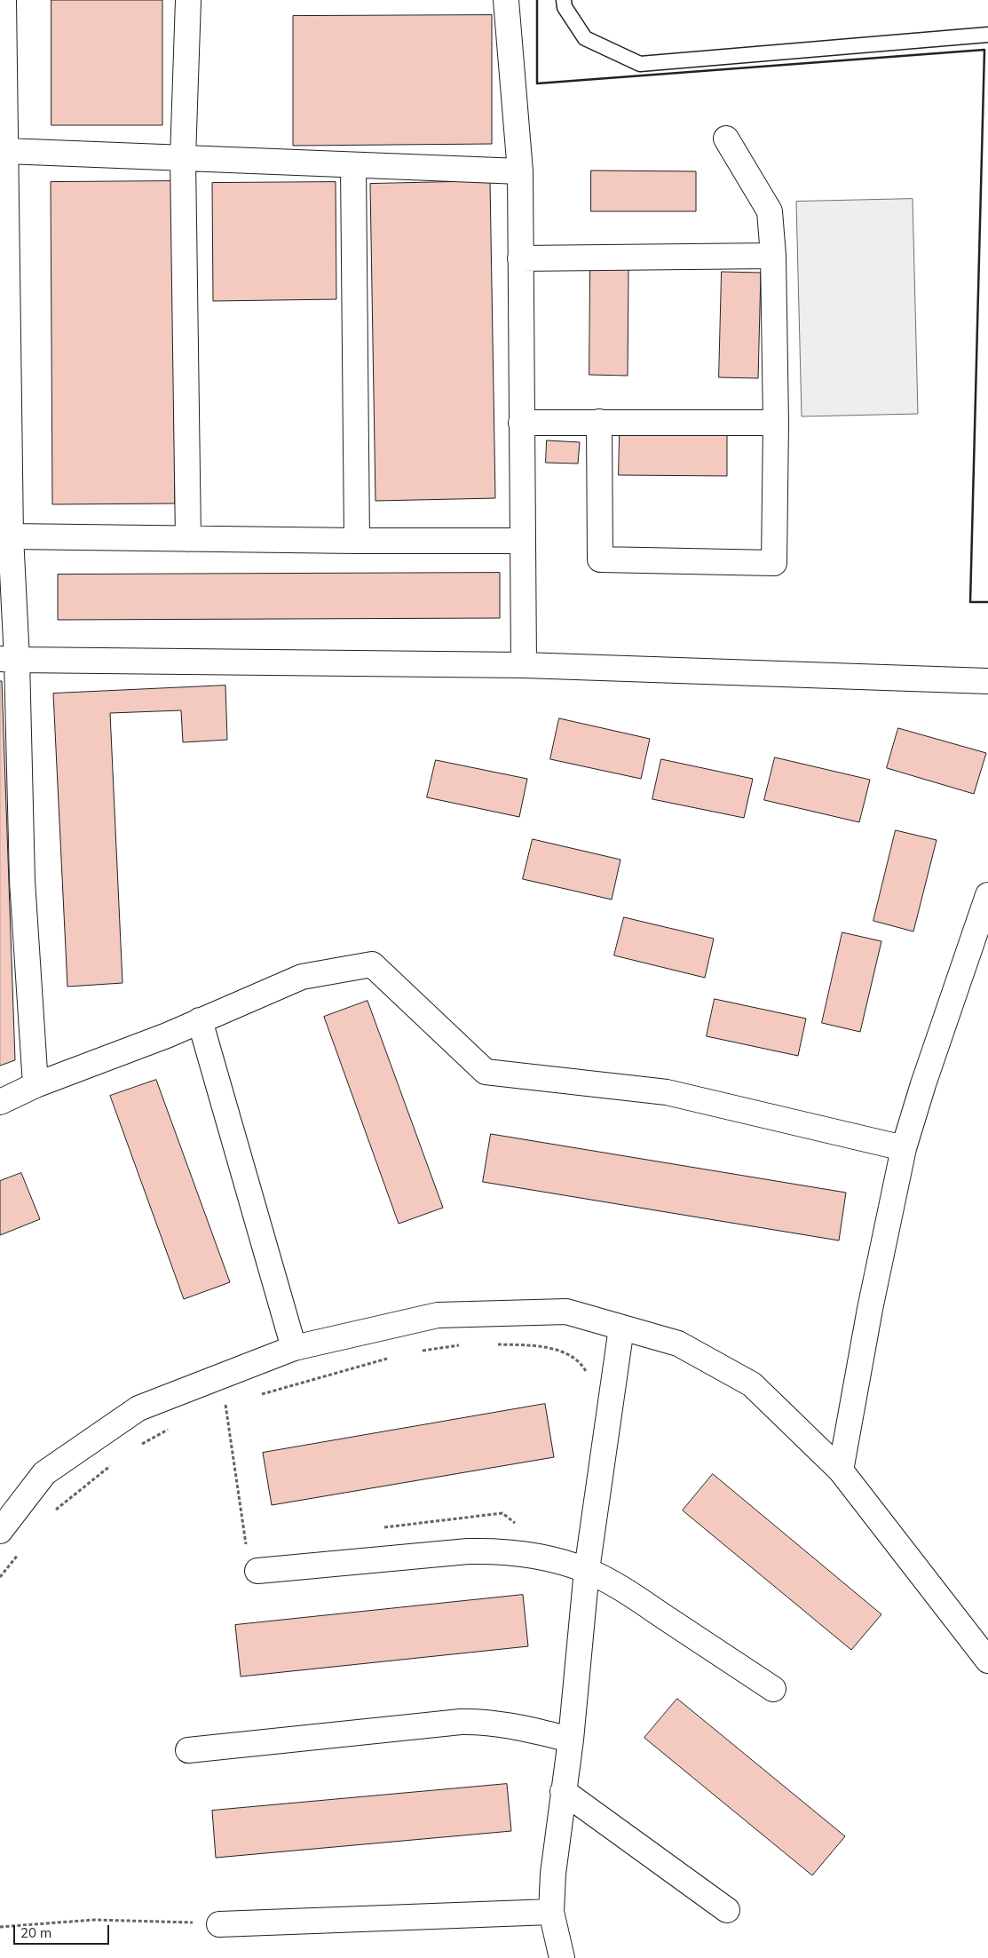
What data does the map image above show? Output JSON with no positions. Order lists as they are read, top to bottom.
{
  "scale_bar": "20 m"
}
